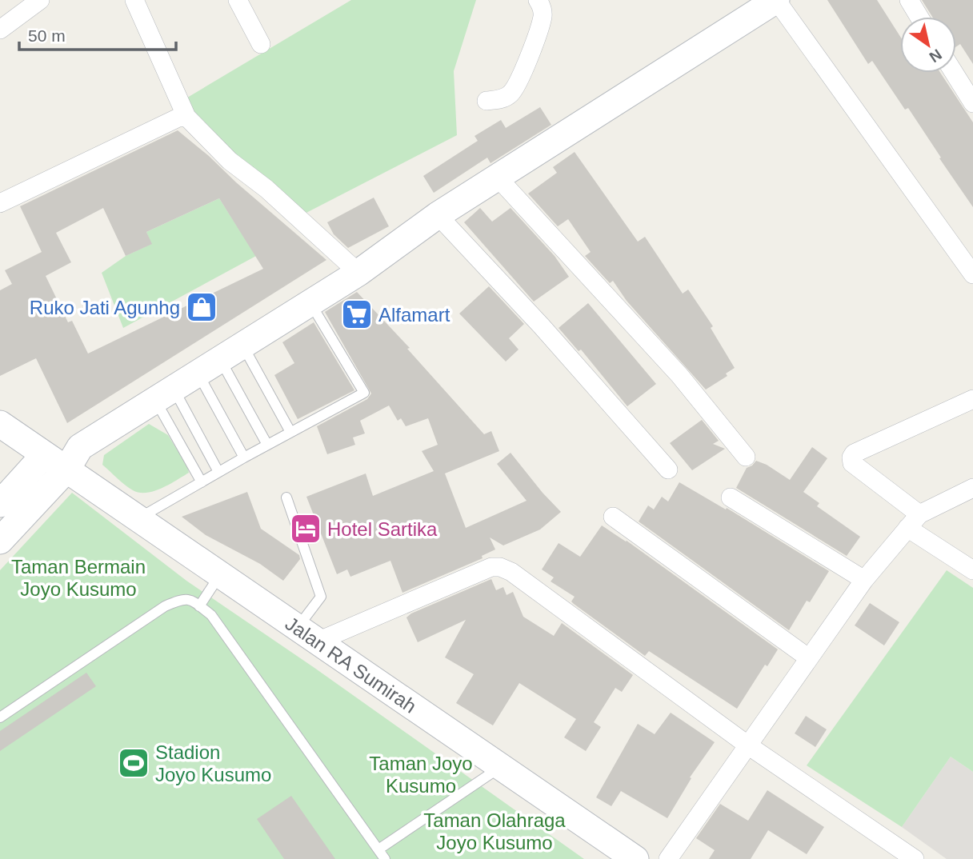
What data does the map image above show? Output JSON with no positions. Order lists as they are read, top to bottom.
{
  "streets": {
    "main road": ["Jalan RA Sumirah"]
  },
  "parks": ["Taman Bermain Joyo Kusumo", "Taman Joyo Kusumo", "Taman Olahraga Joyo Kusumo"],
  "places": {
    "shop": ["Ruko Jati Agunhg"],
    "supermarket": ["Alfamart"],
    "hotel": ["Hotel Sartika"],
    "sports": ["Stadion Joyo Kusumo"]
  },
  "scale_bar": "50 m",
  "north": "bottom right"
}
